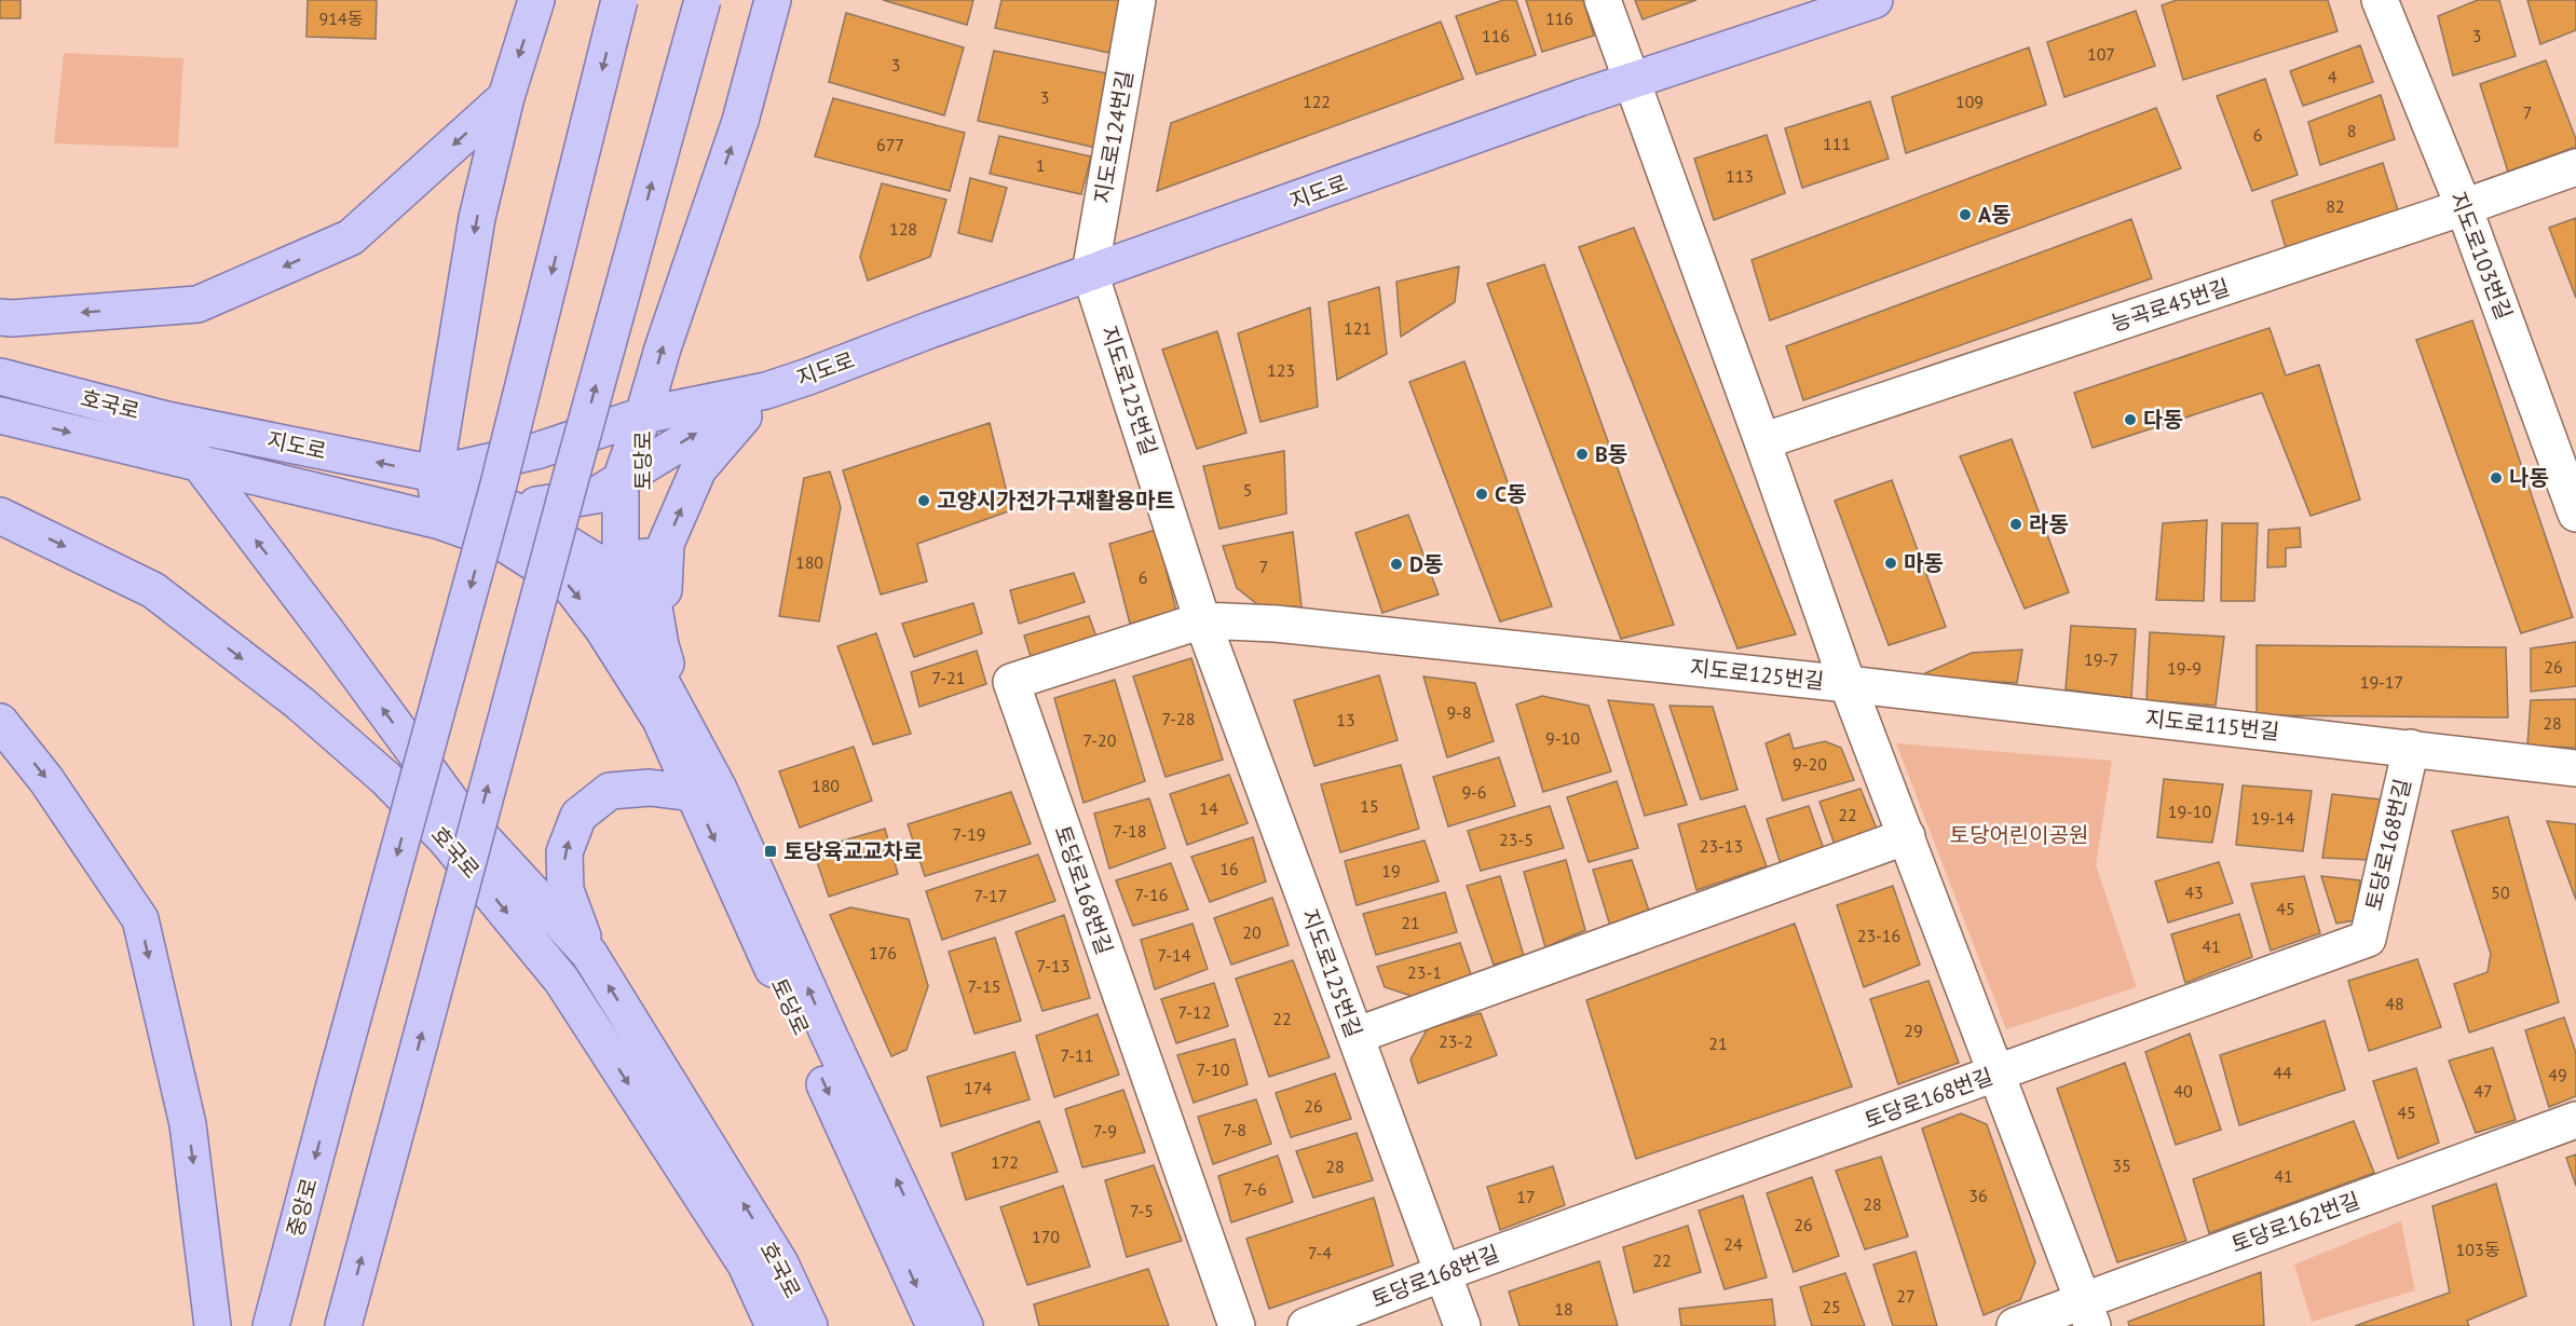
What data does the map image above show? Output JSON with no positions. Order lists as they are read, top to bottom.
{
  "streets": {
    "main road": [
      "지도로",
      "호국로",
      "토당로",
      "중앙로"
    ],
    "street": [
      "지도로124번길",
      "지도로103번길",
      "능곡로45번길",
      "지도로125번길",
      "지도로115번길",
      "토당로168번길",
      "토당로162번길"
    ]
  },
  "crossings": [
    ["지도로124번길", "지도로"],
    ["지도로124번길", "지도로125번길"],
    ["지도로", "지도로125번길"],
    ["지도로", "호국로"],
    ["지도로", "토당로"],
    ["지도로103번길", "능곡로45번길"],
    ["지도로125번길", "지도로115번길"],
    ["지도로125번길", "토당로168번길"],
    ["지도로115번길", "토당로168번길"]
  ],
  "parks": ["토당어린이공원"],
  "places": {
    "other": [
      "A동",
      "다동",
      "B동",
      "나동",
      "C동",
      "고양시가전가구재활용마트",
      "라동",
      "마동",
      "D동"
    ],
    "transit": ["토당육교교차로"]
  },
  "house_numbers": [
    "914동",
    "116",
    "116",
    "3",
    "107",
    "3",
    "4",
    "3",
    "122",
    "109",
    "7",
    "8",
    "6",
    "111",
    "677",
    "1",
    "113",
    "82",
    "128",
    "121",
    "123",
    "5",
    "180",
    "7",
    "6",
    "19-7",
    "26",
    "19-9",
    "7-21",
    "19-17",
    "9-8",
    "7-28",
    "13",
    "28",
    "9-10",
    "7-20",
    "9-20",
    "180",
    "9-6",
    "15",
    "14",
    "19-10",
    "22",
    "19-14",
    "7-18",
    "7-19",
    "23-5",
    "23-13",
    "16",
    "19",
    "43",
    "50",
    "7-16",
    "7-17",
    "45",
    "21",
    "20",
    "23-16",
    "41",
    "176",
    "7-14",
    "7-13",
    "23-1",
    "7-15",
    "48",
    "7-12",
    "22",
    "29",
    "23-2",
    "21",
    "7-11",
    "7-10",
    "44",
    "49",
    "174",
    "40",
    "47",
    "26",
    "45",
    "7-8",
    "7-9",
    "172",
    "35",
    "28",
    "41",
    "7-6",
    "36",
    "17",
    "28",
    "7-5",
    "26",
    "170",
    "24",
    "103동",
    "7-4",
    "22",
    "27",
    "25",
    "18"
  ]
}
